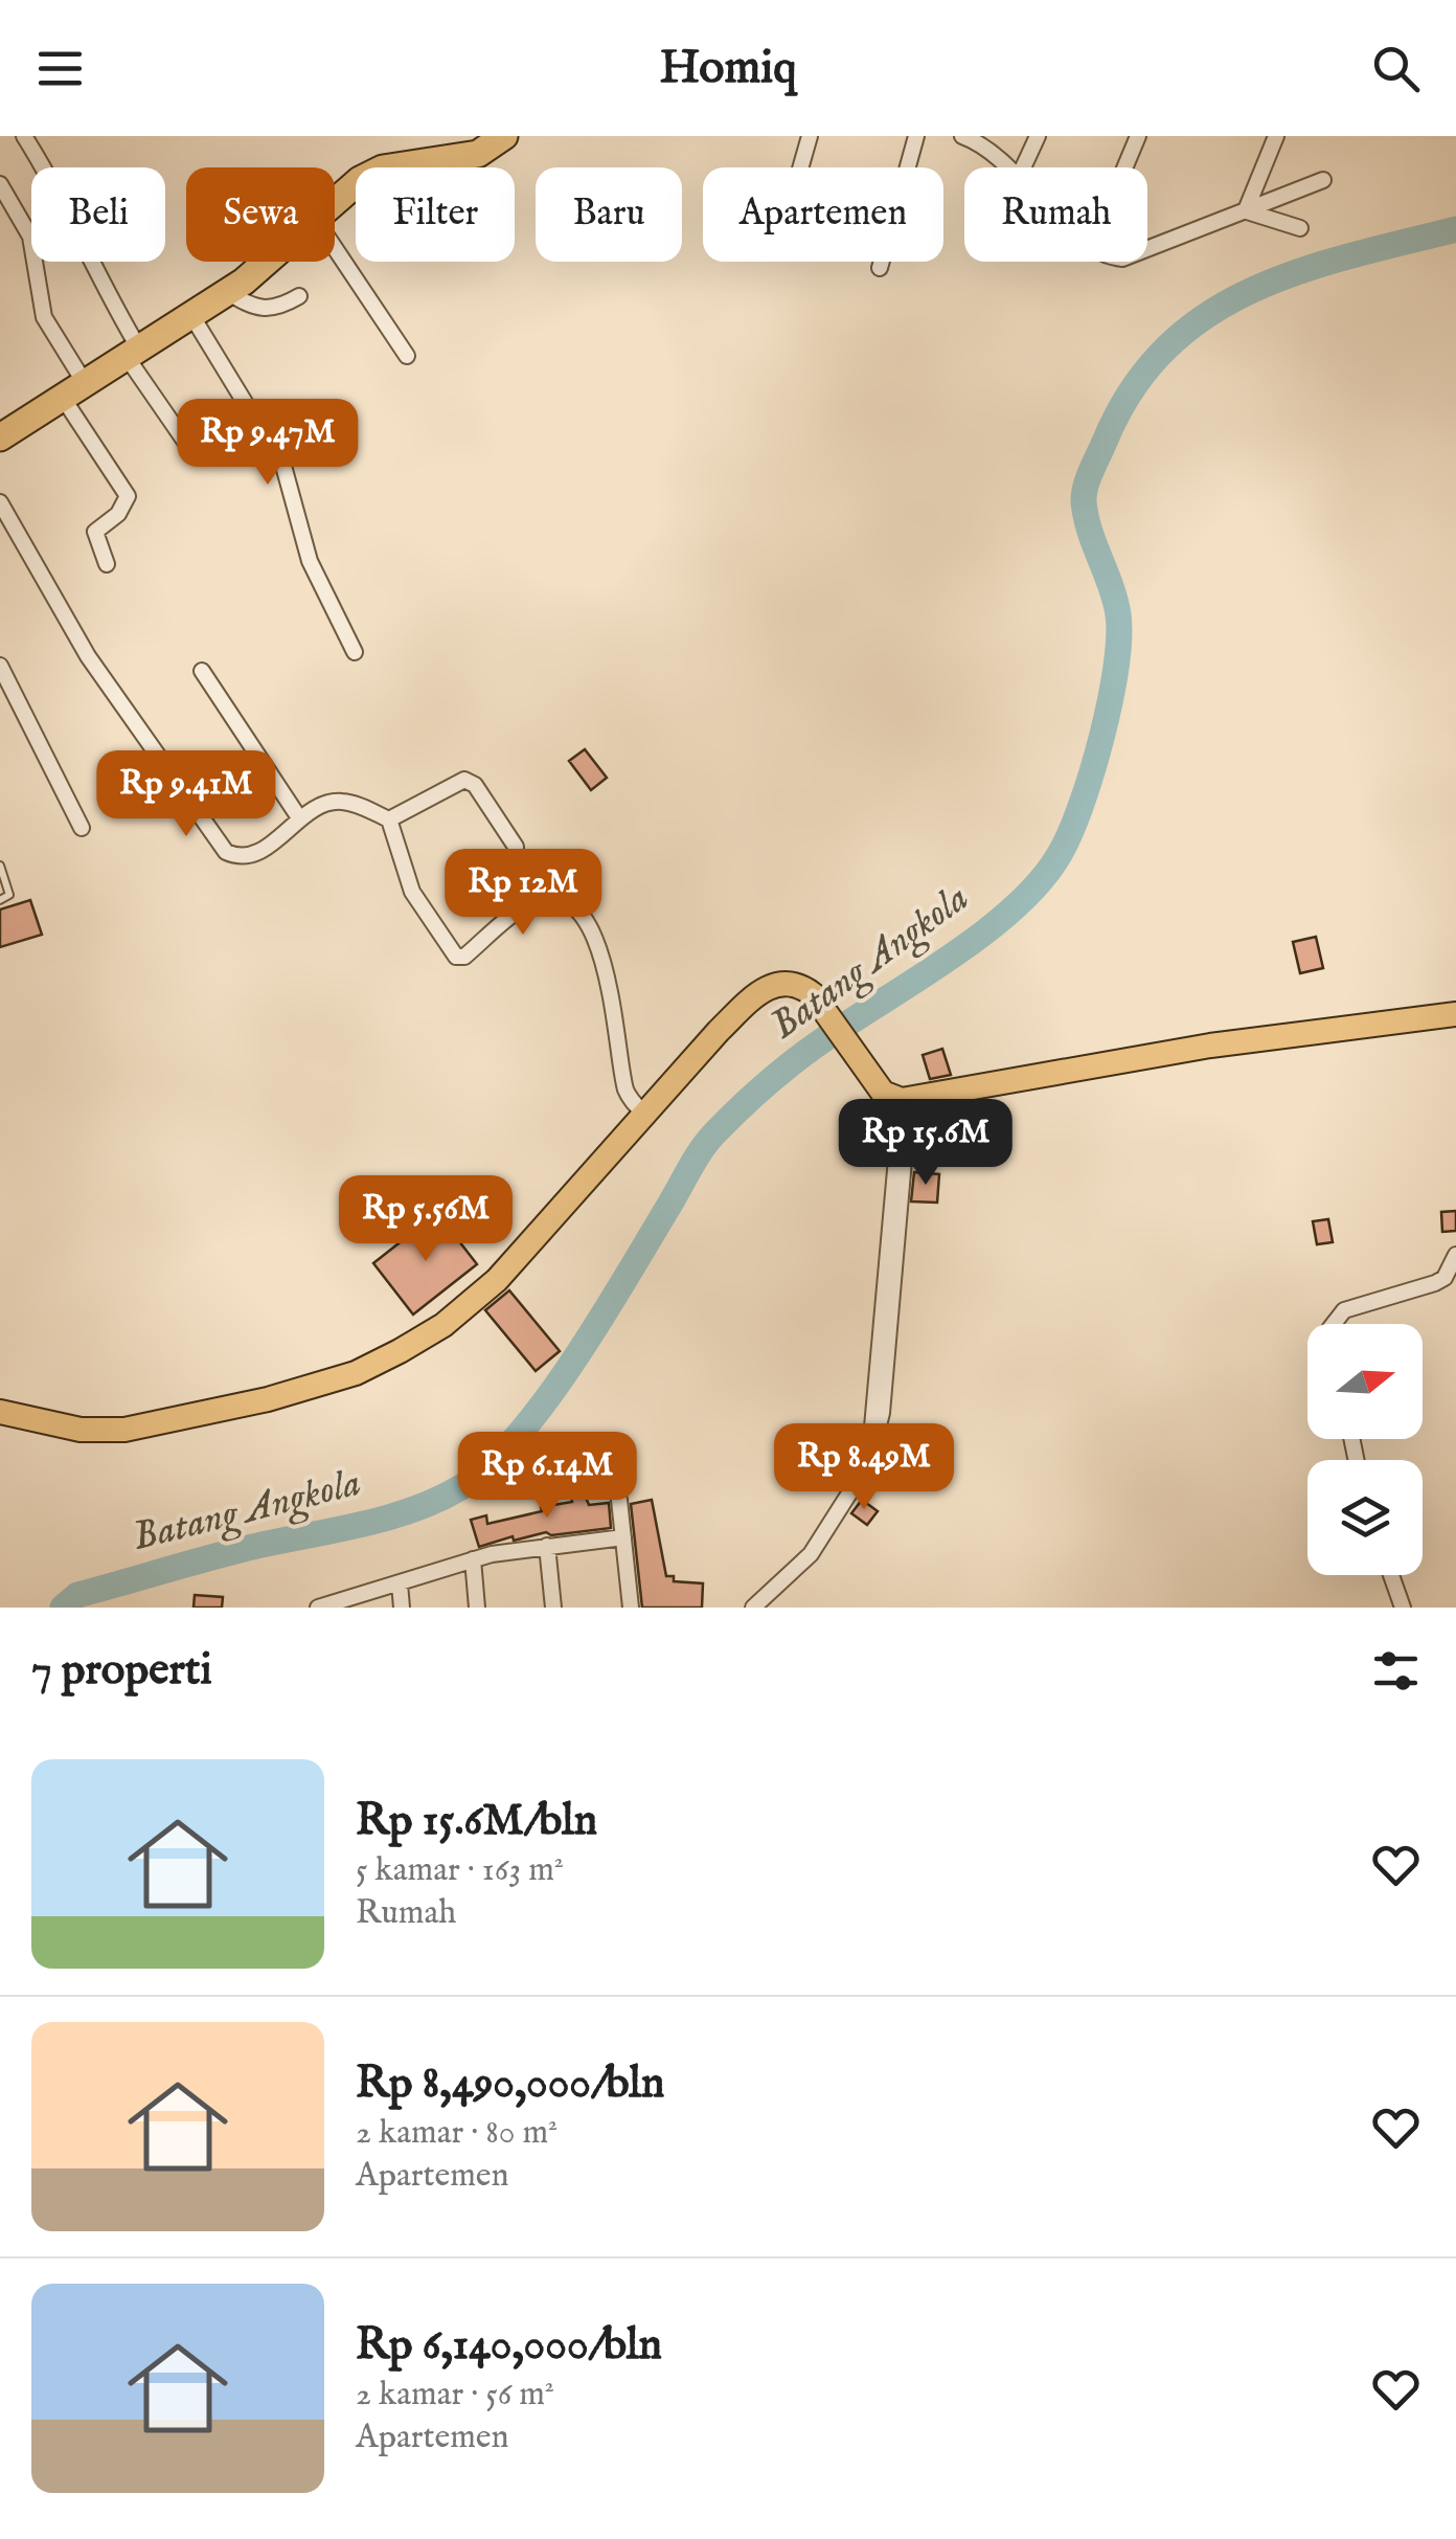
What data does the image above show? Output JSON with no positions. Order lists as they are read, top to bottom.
{
  "water": ["Batang Angkola"],
  "north": "right",
  "page": {
    "header": "Homiq",
    "chip": [
      "Beli",
      "Sewa",
      "Filter",
      "Baru",
      "Apartemen",
      "Rumah"
    ],
    "price": [
      "Rp 9.47M",
      "Rp 9.41M",
      "Rp 12M",
      "Rp 15.6M",
      "Rp 5.56M",
      "Rp 8.49M",
      "Rp 6.14M"
    ],
    "heading": "7 properti",
    "list": [
      {
        "name": "Rp 15.6M/bln",
        "note": "5 kamar · 163 m² · Rumah"
      },
      {
        "name": "Rp 8,490,000/bln",
        "note": "2 kamar · 80 m² · Apartemen"
      },
      {
        "name": "Rp 6,140,000/bln",
        "note": "2 kamar · 56 m² · Apartemen"
      }
    ]
  }
}
